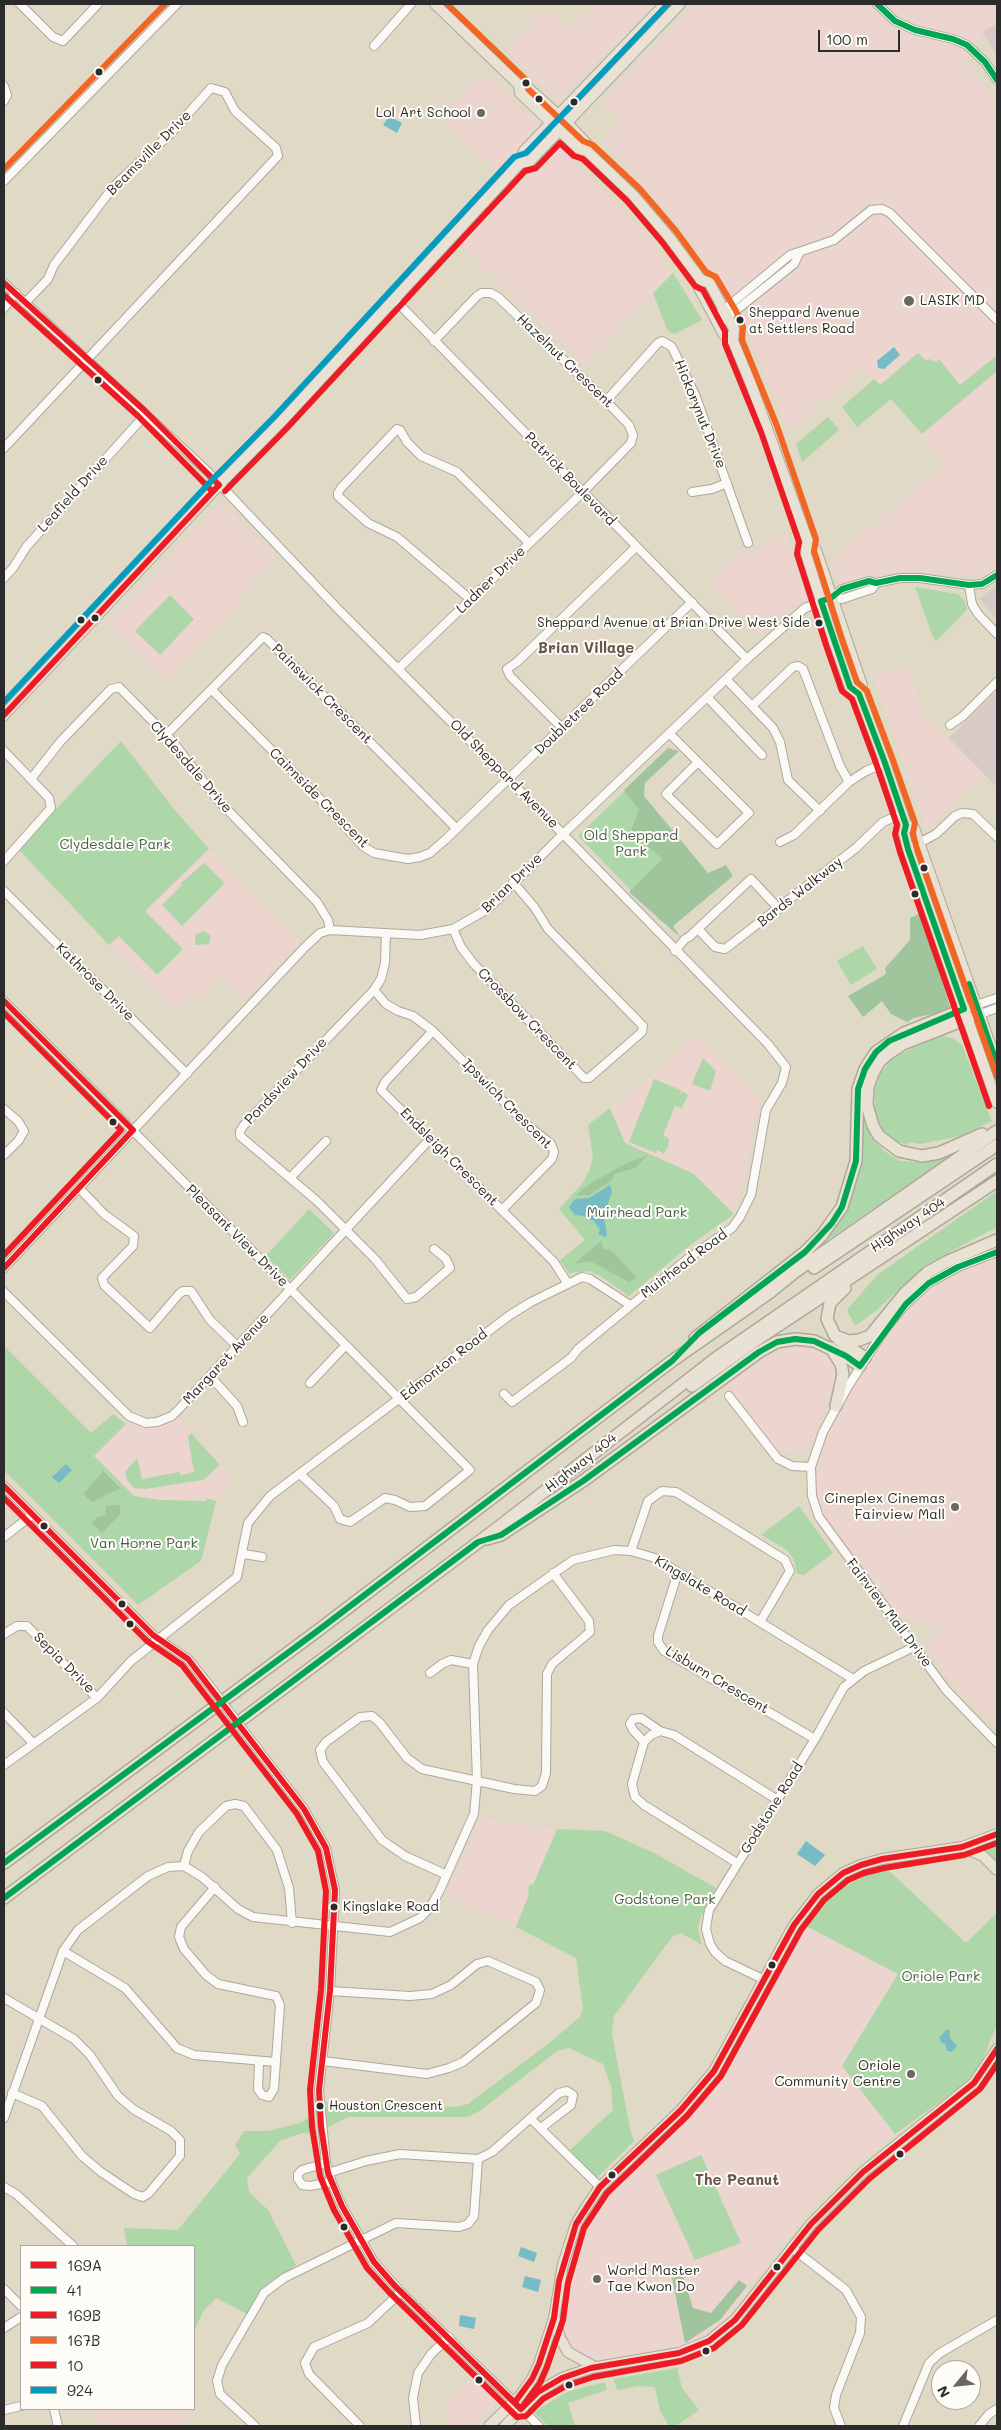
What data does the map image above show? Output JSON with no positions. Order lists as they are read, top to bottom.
{
  "streets": {
    "highway": ["Highway 404"],
    "street": [
      "Beamsville Drive",
      "Hazelnut Crescent",
      "Hickorynut Drive",
      "Patrick Boulevard",
      "Leafield Drive",
      "Ladner Drive",
      "Painswick Crescent",
      "Doubletree Road",
      "Clydesdale Drive",
      "Old Sheppard Avenue",
      "Cairnside Crescent",
      "Brian Drive",
      "Bards Walkway",
      "Kathrose Drive",
      "Crossbow Crescent",
      "Pondsview Drive",
      "Ipswich Crescent",
      "Endsleigh Crescent",
      "Pleasant View Drive",
      "Muirhead Road",
      "Margaret Avenue",
      "Edmonton Road",
      "Kingslake Road",
      "Fairview Mall Drive",
      "Sepia Drive",
      "Lisburn Crescent",
      "Godstone Road"
    ]
  },
  "crossings": [
    ["Beamsville Drive", "Old Sheppard Avenue"],
    ["Hazelnut Crescent", "Hickorynut Drive"],
    ["Hazelnut Crescent", "Patrick Boulevard"],
    ["Hazelnut Crescent", "Ladner Drive"],
    ["Patrick Boulevard", "Ladner Drive"],
    ["Patrick Boulevard", "Doubletree Road"],
    ["Patrick Boulevard", "Brian Drive"],
    ["Leafield Drive", "Old Sheppard Avenue"],
    ["Ladner Drive", "Old Sheppard Avenue"],
    ["Painswick Crescent", "Clydesdale Drive"],
    ["Painswick Crescent", "Cairnside Crescent"],
    ["Doubletree Road", "Old Sheppard Avenue"],
    ["Doubletree Road", "Cairnside Crescent"],
    ["Clydesdale Drive", "Brian Drive"],
    ["Old Sheppard Avenue", "Cairnside Crescent"],
    ["Old Sheppard Avenue", "Brian Drive"],
    ["Old Sheppard Avenue", "Muirhead Road"],
    ["Brian Drive", "Crossbow Crescent"],
    ["Brian Drive", "Pondsview Drive"],
    ["Pondsview Drive", "Ipswich Crescent"],
    ["Pondsview Drive", "Margaret Avenue"],
    ["Ipswich Crescent", "Endsleigh Crescent"],
    ["Endsleigh Crescent", "Margaret Avenue"],
    ["Endsleigh Crescent", "Edmonton Road"],
    ["Pleasant View Drive", "Margaret Avenue"],
    ["Pleasant View Drive", "Edmonton Road"],
    ["Muirhead Road", "Edmonton Road"],
    ["Edmonton Road", "Sepia Drive"],
    ["Kingslake Road", "Lisburn Crescent"],
    ["Kingslake Road", "Godstone Road"],
    ["Fairview Mall Drive", "Godstone Road"],
    ["Lisburn Crescent", "Godstone Road"]
  ],
  "districts": ["Brian Village", "The Peanut"],
  "parks": [
    "Old Sheppard Park",
    "Clydesdale Park",
    "Muirhead Park",
    "Van Horne Park",
    "Godstone Park",
    "Oriole Park"
  ],
  "places": [
    "Lol Art School",
    "LASIK MD",
    "Sheppard Avenue at Settlers Road",
    "Sheppard Avenue at Brian Drive West Side",
    "Cineplex Cinemas Fairview Mall",
    "Kingslake Road",
    "Oriole Community Centre",
    "Houston Crescent",
    "World Master Tae Kwon Do"
  ],
  "lines": [
    "transit line 41",
    "transit line 167B",
    "transit line 924",
    "transit line 169B",
    "transit line 169A",
    "transit line 10"
  ],
  "legend": [
    "169A",
    "41",
    "169B",
    "167B",
    "10",
    "924"
  ],
  "scale_bar": "100 m",
  "north": "bottom left"
}
